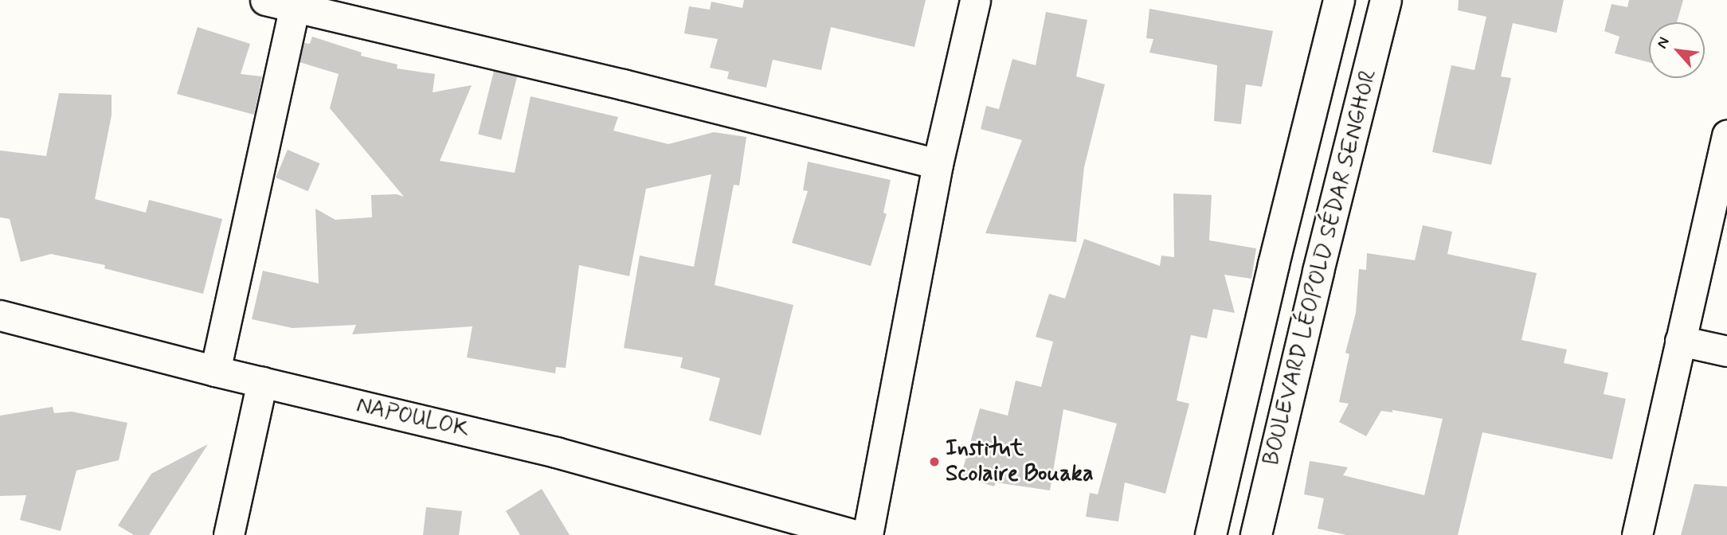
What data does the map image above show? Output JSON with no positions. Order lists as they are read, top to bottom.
{
  "streets": {
    "main road": ["BOULEVARD LÉOPOLD SÉDAR SENGHOR"],
    "street": ["NAPOULOK"]
  },
  "places": ["Institut Scolaire Bouaka"],
  "north": "top left"
}
